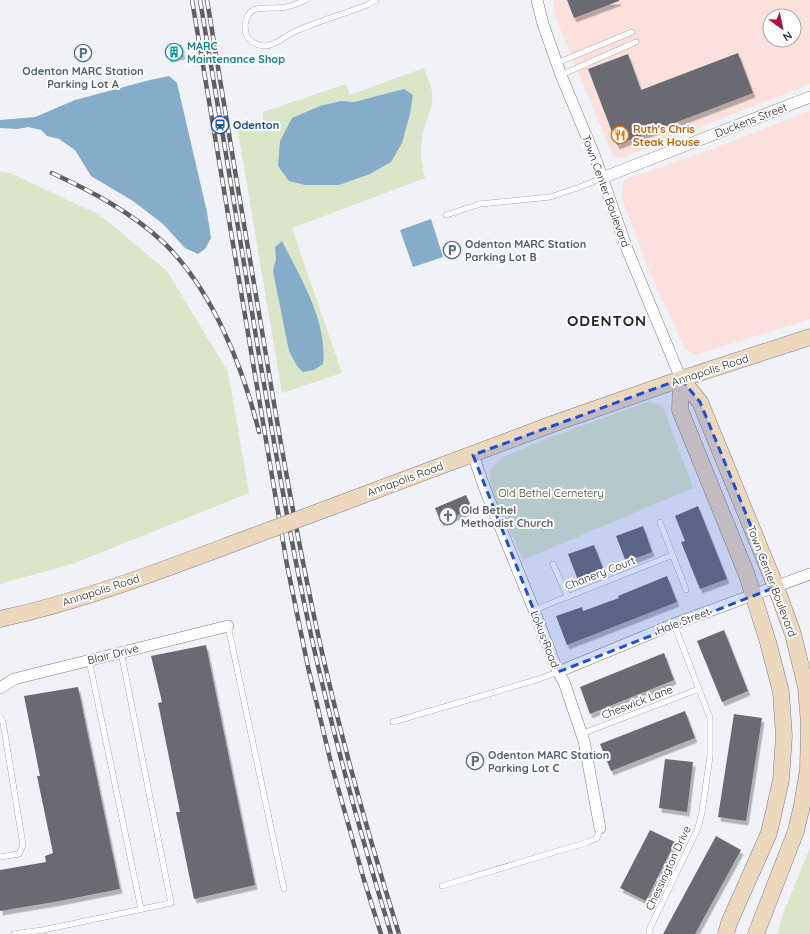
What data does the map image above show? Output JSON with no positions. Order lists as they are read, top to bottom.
{
  "streets": {
    "street": [
      "Duckens Street",
      "Town Center Boulevard",
      "Annapolis Road",
      "Hale Street",
      "Lokus Road",
      "Blair Drive"
    ],
    "lane": ["Chanery Court", "Cheswick Lane", "Chessington Drive"]
  },
  "crossings": [
    ["Duckens Street", "Town Center Boulevard"],
    ["Town Center Boulevard", "Annapolis Road"],
    ["Town Center Boulevard", "Hale Street"],
    ["Annapolis Road", "Lokus Road"],
    ["Chanery Court", "Lokus Road"],
    ["Hale Street", "Lokus Road"],
    ["Hale Street", "Chessington Drive"],
    ["Lokus Road", "Cheswick Lane"],
    ["Cheswick Lane", "Chessington Drive"]
  ],
  "districts": ["ODENTON"],
  "parks": ["Old Bethel Cemetery"],
  "places": {
    "building": ["MARC Maintenance Shop"],
    "parking": ["Odenton MARC Station Parking Lot A", "Odenton MARC Station Parking Lot B", "Odenton MARC Station Parking Lot C"],
    "station": ["Odenton"],
    "restaurant": ["Ruth's Chris Steak House"],
    "church": ["Old Bethel Methodist Church"]
  },
  "north": "bottom right"
}
